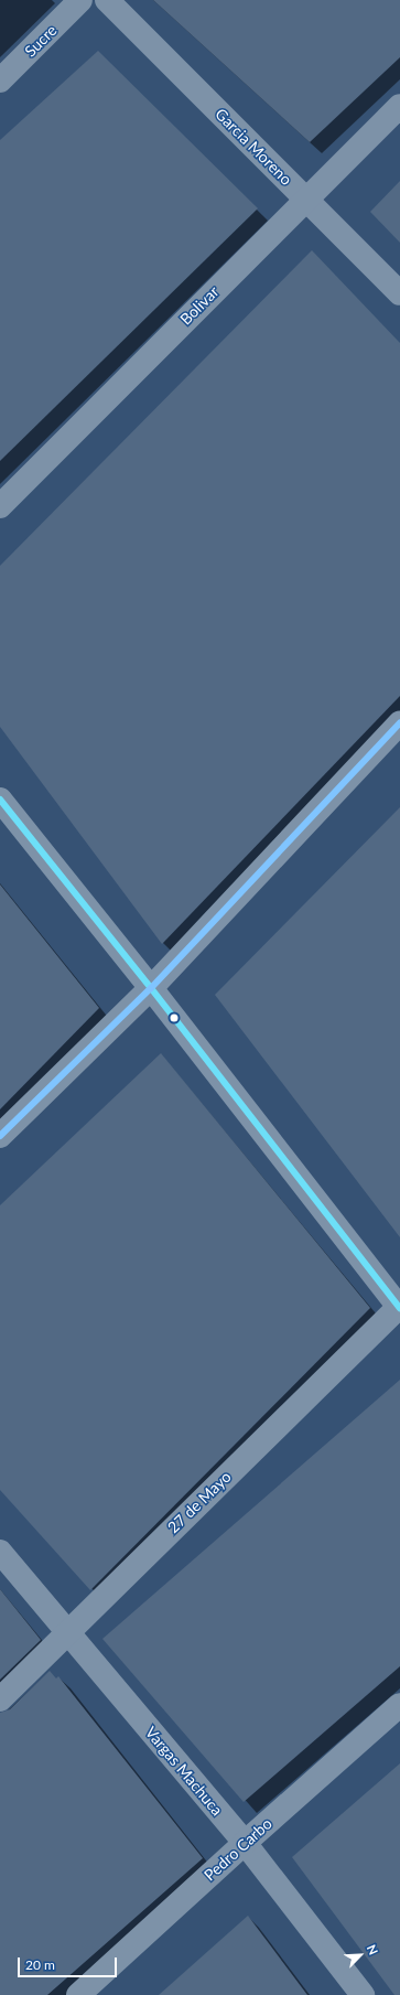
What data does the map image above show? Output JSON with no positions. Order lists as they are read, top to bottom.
{
  "streets": {
    "street": [
      "Sucre",
      "Garcia Moreno",
      "Bolivar",
      "27 de Mayo",
      "Vargas Machuca",
      "Pedro Carbo"
    ]
  },
  "crossings": [
    ["Garcia Moreno", "Bolivar"],
    ["27 de Mayo", "Vargas Machuca"],
    ["Vargas Machuca", "Pedro Carbo"]
  ],
  "scale_bar": "20 m",
  "north": "top right"
}
